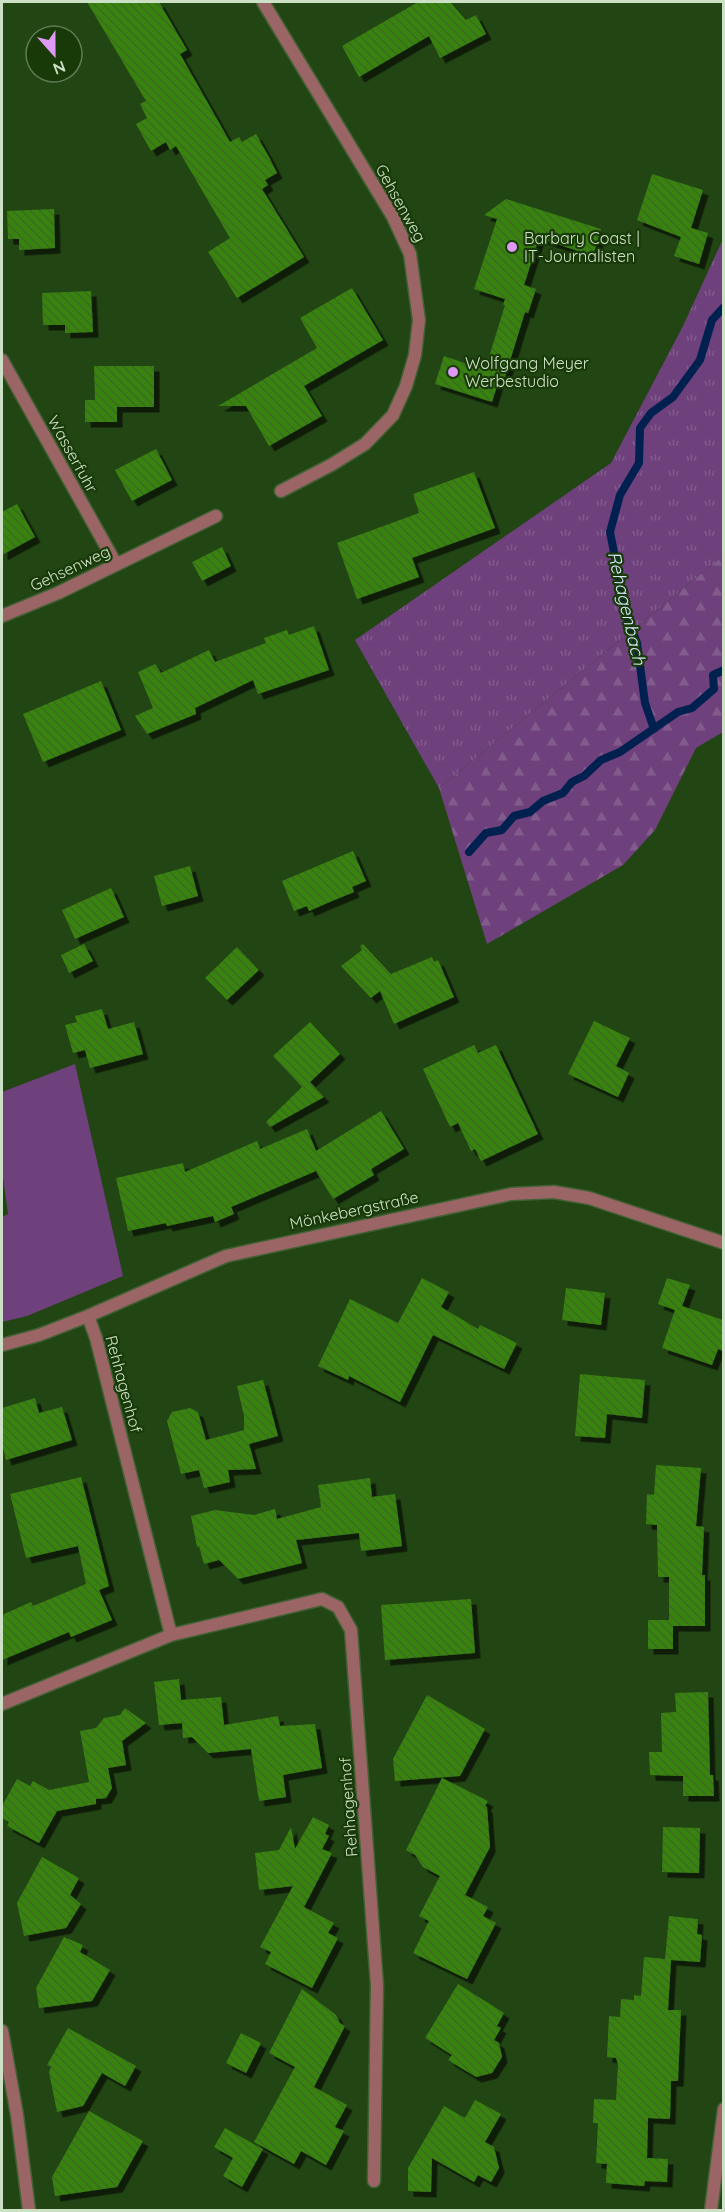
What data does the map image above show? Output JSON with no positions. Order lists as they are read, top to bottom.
{
  "streets": {
    "street": [
      "Gehsenweg",
      "Wasserfuhr",
      "Mönkebergstraße",
      "Rehhagenhof"
    ]
  },
  "crossings": [
    ["Gehsenweg", "Wasserfuhr"],
    ["Mönkebergstraße", "Rehhagenhof"]
  ],
  "water": ["Rehagenbach"],
  "places": ["Barbary Coast | IT-Journalisten", "Wolfgang Meyer Werbestudio"],
  "north": "bottom"
}
